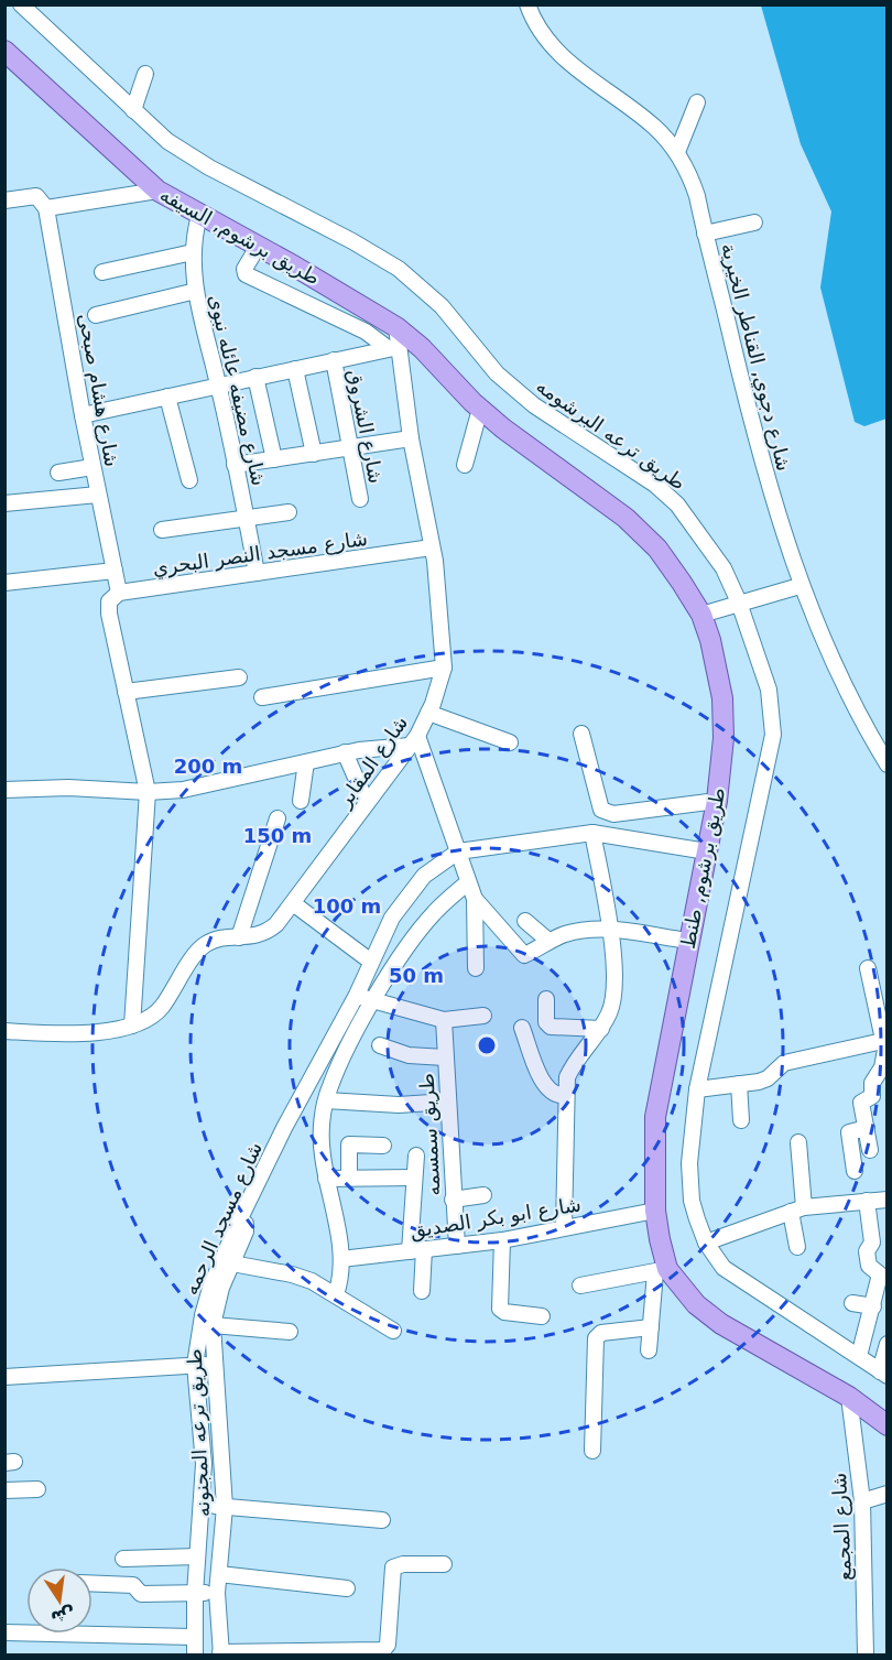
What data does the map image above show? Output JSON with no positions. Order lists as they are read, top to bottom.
{
  "streets": {
    "main road": ["طريق برشوم, السيفه", "طريق برشوم, طنط"],
    "street": [
      "شارع دجوي, القناطر الخيرية",
      "شارع هشام صبحى",
      "شارع مضيفه عائله نبوى",
      "شارع الشروق",
      "طريق ترعه البرشومه",
      "شارع مسجد النصر البحري",
      "شارع المقابر",
      "طريق سمسمه",
      "شارع ابو بكر الصديق",
      "شارع مسجد الرحمه",
      "طريق ترعه المجنونه",
      "شارع المجمع"
    ]
  },
  "crossings": [
    ["طريق برشوم, السيفه", "شارع مضيفه عائله نبوى"],
    ["طريق برشوم, السيفه", "شارع المقابر"],
    ["طريق برشوم, السيفه", "طريق برشوم, طنط"],
    ["شارع هشام صبحى", "شارع مسجد النصر البحري"],
    ["شارع مضيفه عائله نبوى", "شارع مسجد النصر البحري"],
    ["شارع مسجد النصر البحري", "شارع المقابر"],
    ["شارع المقابر", "طريق برشوم, طنط"],
    ["طريق برشوم, طنط", "شارع ابو بكر الصديق"],
    ["طريق برشوم, طنط", "شارع المجمع"],
    ["طريق سمسمه", "شارع ابو بكر الصديق"],
    ["شارع مسجد الرحمه", "طريق ترعه المجنونه"]
  ],
  "north": "bottom",
  "rings": [
    "200 m",
    "150 m",
    "100 m",
    "50 m"
  ]
}
